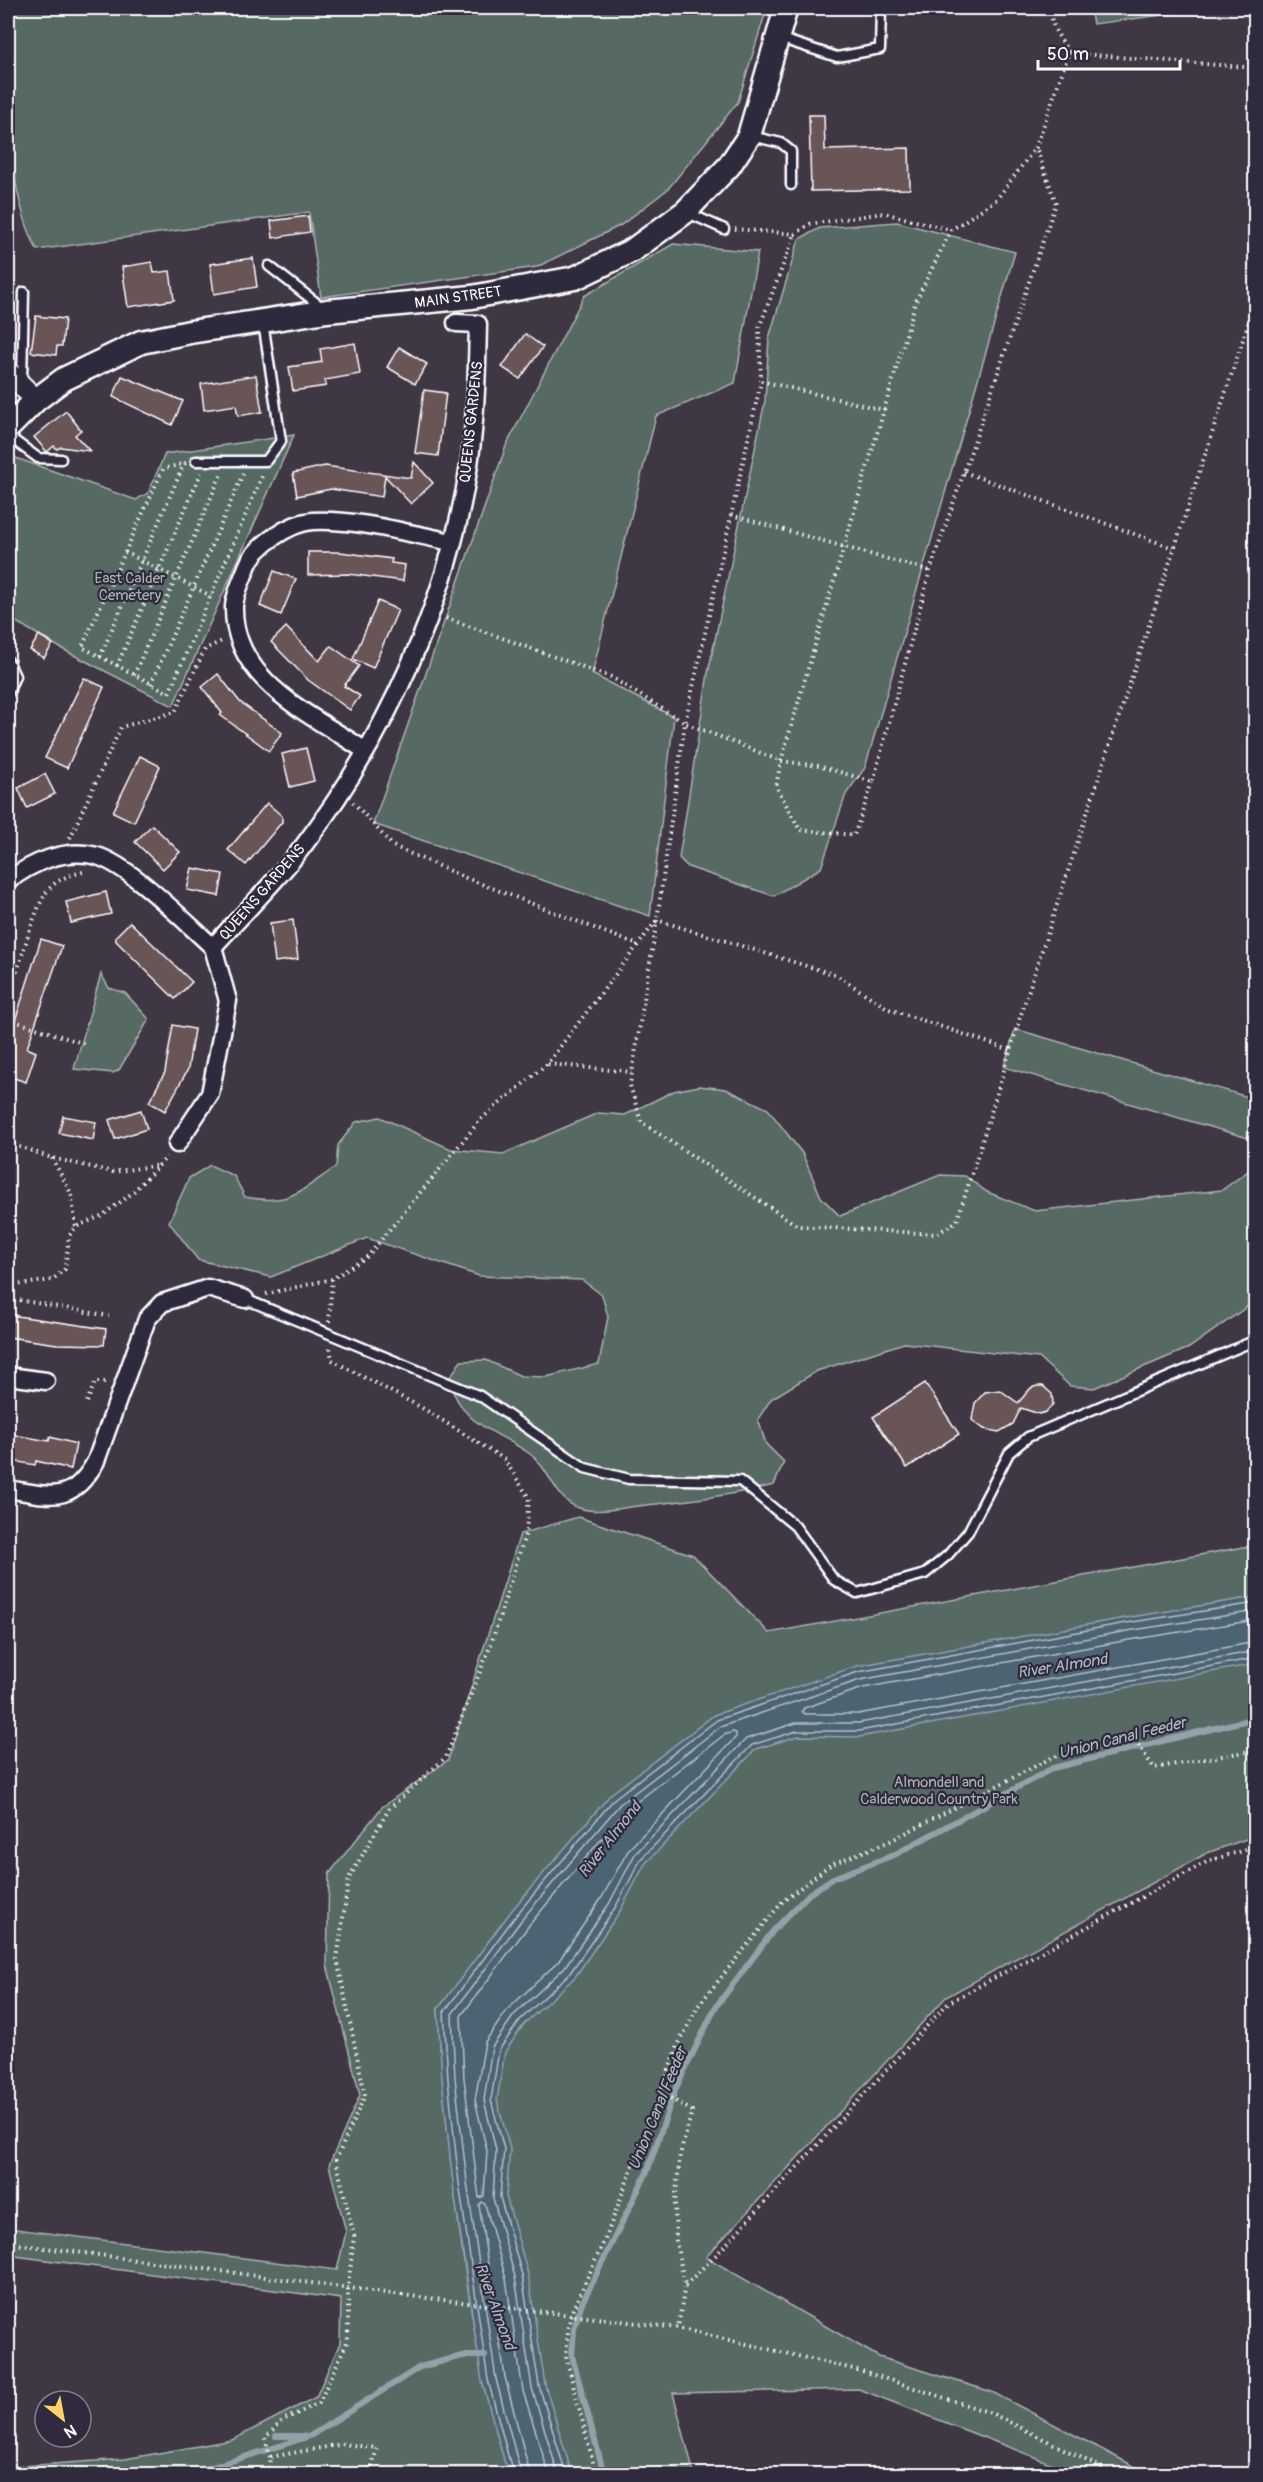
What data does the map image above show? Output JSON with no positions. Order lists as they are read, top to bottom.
{
  "streets": {
    "main road": ["MAIN STREET"],
    "street": ["QUEENS GARDENS"]
  },
  "water": ["River Almond", "Union Canal Feeder"],
  "parks": ["East Calder Cemetery", "Almondell and Calderwood Country Park"],
  "scale_bar": "50 m",
  "north": "bottom right"
}
